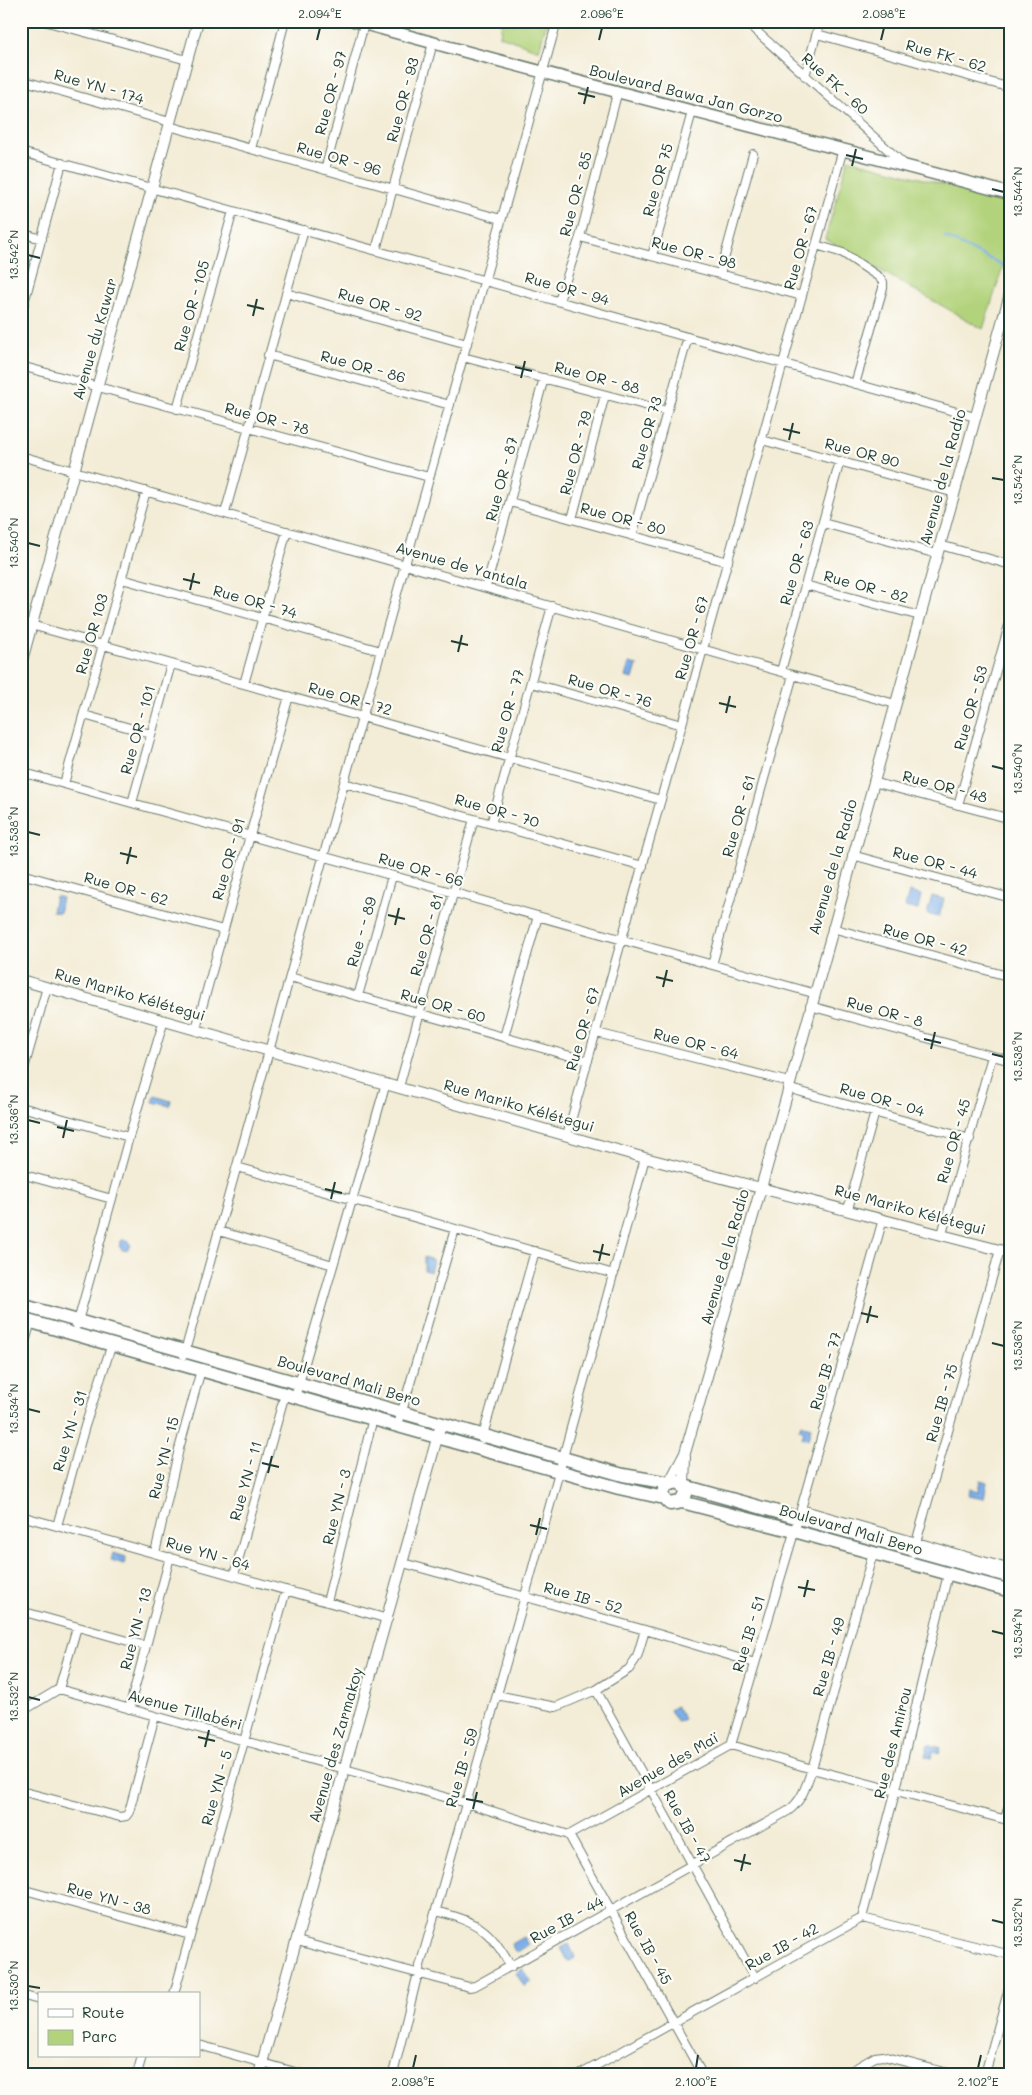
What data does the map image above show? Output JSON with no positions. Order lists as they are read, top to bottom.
{
  "streets": {
    "main road": ["Boulevard Bawa Jan Gorzo", "Boulevard Mali Bero"],
    "street": [
      "Rue FK - 62",
      "Rue FK - 60",
      "Rue YN - 174",
      "Rue OR - 97",
      "Rue OR - 93",
      "Rue OR - 96",
      "Rue OR 75",
      "Rue OR - 85",
      "Rue OR - 67",
      "Rue OR - 98",
      "Rue OR - 94",
      "Rue OR - 92",
      "Rue OR - 105",
      "Avenue du Kawar",
      "Rue OR - 86",
      "Rue OR - 88",
      "Rue OR - 78",
      "Rue OR 73",
      "Rue OR - 79",
      "Rue OR 90",
      "Avenue de la Radio",
      "Rue OR - 87",
      "Rue OR - 80",
      "Rue OR - 63",
      "Avenue de Yantala",
      "Rue OR - 82",
      "Rue OR - 74",
      "Rue OR 103",
      "Rue OR - 76",
      "Rue OR - 72",
      "Rue OR - 53",
      "Rue OR - 77",
      "Rue OR - 101",
      "Rue OR - 48",
      "Rue OR - 70",
      "Rue OR - 61",
      "Rue OR - 91",
      "Rue OR - 44",
      "Rue OR - 66",
      "Rue OR - 62",
      "Rue - - 89",
      "Rue OR - 81",
      "Rue OR - 42",
      "Rue Mariko Kélétegui",
      "Rue OR - 60",
      "Rue OR - 8",
      "Rue OR - 64",
      "Rue OR - 04",
      "Rue OR - 45",
      "Rue IB - 77",
      "Rue IB - 75",
      "Rue YN - 31",
      "Rue YN - 15",
      "Rue YN - 11",
      "Rue YN - 3",
      "Rue YN - 64",
      "Rue IB - 52",
      "Rue YN - 13",
      "Rue IB - 51",
      "Rue IB - 49",
      "Avenue Tillabéri",
      "Rue des Amirou",
      "Avenue des Zarmakoy",
      "Avenue des Maï",
      "Rue IB - 59",
      "Rue YN - 5",
      "Rue IB - 47",
      "Rue YN - 38",
      "Rue IB - 44",
      "Rue IB - 42",
      "Rue IB - 45"
    ]
  },
  "crossings": [
    ["Rue FK - 60", "Boulevard Bawa Jan Gorzo"],
    ["Rue YN - 174", "Rue OR - 96"],
    ["Rue YN - 174", "Avenue du Kawar"],
    ["Rue OR - 97", "Boulevard Bawa Jan Gorzo"],
    ["Rue OR - 97", "Rue OR - 96"],
    ["Boulevard Bawa Jan Gorzo", "Rue OR - 93"],
    ["Boulevard Bawa Jan Gorzo", "Rue OR 75"],
    ["Boulevard Bawa Jan Gorzo", "Rue OR - 85"],
    ["Boulevard Bawa Jan Gorzo", "Rue OR - 67"],
    ["Rue OR - 93", "Rue OR - 96"],
    ["Rue OR - 93", "Rue OR - 94"],
    ["Rue OR - 96", "Avenue du Kawar"],
    ["Rue OR 75", "Rue OR - 98"],
    ["Rue OR - 85", "Rue OR - 98"],
    ["Rue OR - 85", "Rue OR - 94"],
    ["Rue OR - 67", "Rue OR - 98"],
    ["Rue OR - 67", "Rue OR - 94"],
    ["Rue OR - 67", "Rue OR 90"],
    ["Rue OR - 67", "Rue OR - 80"],
    ["Rue OR - 67", "Avenue de Yantala"],
    ["Rue OR - 67", "Rue OR - 76"],
    ["Rue OR - 67", "Rue OR - 72"],
    ["Rue OR - 67", "Rue OR - 70"],
    ["Rue OR - 67", "Rue OR - 66"],
    ["Rue OR - 67", "Rue Mariko Kélétegui"],
    ["Rue OR - 67", "Rue OR - 60"],
    ["Rue OR - 67", "Rue OR - 64"],
    ["Rue OR - 94", "Rue OR - 105"],
    ["Rue OR - 94", "Avenue du Kawar"],
    ["Rue OR - 94", "Rue OR 73"],
    ["Rue OR - 94", "Avenue de la Radio"],
    ["Rue OR - 105", "Rue OR - 78"],
    ["Avenue du Kawar", "Rue OR - 78"],
    ["Avenue du Kawar", "Avenue de Yantala"],
    ["Avenue du Kawar", "Rue OR - 72"],
    ["Rue OR - 88", "Rue OR 73"],
    ["Rue OR - 88", "Rue OR - 79"],
    ["Rue OR - 88", "Rue OR - 87"],
    ["Rue OR 73", "Rue OR - 80"],
    ["Rue OR - 79", "Rue OR - 80"],
    ["Rue OR 90", "Avenue de la Radio"],
    ["Rue OR 90", "Rue OR - 63"],
    ["Avenue de la Radio", "Avenue de Yantala"],
    ["Avenue de la Radio", "Rue OR - 82"],
    ["Avenue de la Radio", "Rue OR - 48"],
    ["Avenue de la Radio", "Rue OR - 44"],
    ["Avenue de la Radio", "Rue OR - 66"],
    ["Avenue de la Radio", "Rue OR - 42"],
    ["Avenue de la Radio", "Rue Mariko Kélétegui"],
    ["Avenue de la Radio", "Rue OR - 8"],
    ["Avenue de la Radio", "Rue OR - 64"],
    ["Avenue de la Radio", "Rue OR - 04"],
    ["Avenue de la Radio", "Boulevard Mali Bero"],
    ["Rue OR - 87", "Rue OR - 80"],
    ["Rue OR - 87", "Avenue de Yantala"],
    ["Rue OR - 63", "Avenue de Yantala"],
    ["Rue OR - 63", "Rue OR - 82"],
    ["Avenue de Yantala", "Rue OR 103"],
    ["Avenue de Yantala", "Rue OR - 77"],
    ["Avenue de Yantala", "Rue OR - 61"],
    ["Rue OR - 74", "Rue OR 103"],
    ["Rue OR 103", "Rue OR - 72"],
    ["Rue OR 103", "Rue OR - 66"],
    ["Rue OR - 76", "Rue OR - 77"],
    ["Rue OR - 72", "Rue OR - 77"],
    ["Rue OR - 72", "Rue OR - 101"],
    ["Rue OR - 72", "Rue OR - 91"],
    ["Rue OR - 53", "Rue OR - 48"],
    ["Rue OR - 77", "Rue OR - 70"],
    ["Rue OR - 101", "Rue OR - 66"],
    ["Rue OR - 70", "Rue OR - 81"],
    ["Rue OR - 61", "Rue OR - 66"],
    ["Rue OR - 91", "Rue OR - 66"],
    ["Rue OR - 91", "Rue OR - 62"],
    ["Rue OR - 91", "Rue Mariko Kélétegui"],
    ["Rue OR - 66", "Rue - - 89"],
    ["Rue OR - 66", "Rue OR - 81"],
    ["Rue - - 89", "Rue OR - 60"],
    ["Rue OR - 81", "Rue Mariko Kélétegui"],
    ["Rue OR - 81", "Rue OR - 60"],
    ["Rue Mariko Kélétegui", "Rue OR - 45"],
    ["Rue Mariko Kélétegui", "Rue IB - 77"],
    ["Rue Mariko Kélétegui", "Rue IB - 75"],
    ["Rue Mariko Kélétegui", "Rue YN - 11"],
    ["Rue Mariko Kélétegui", "Rue IB - 59"],
    ["Rue OR - 8", "Rue OR - 45"],
    ["Rue OR - 64", "Rue OR - 04"],
    ["Rue OR - 04", "Rue OR - 45"],
    ["Rue IB - 77", "Boulevard Mali Bero"],
    ["Rue IB - 77", "Rue IB - 51"],
    ["Boulevard Mali Bero", "Rue IB - 75"],
    ["Boulevard Mali Bero", "Rue YN - 31"],
    ["Boulevard Mali Bero", "Rue YN - 15"],
    ["Boulevard Mali Bero", "Rue YN - 11"],
    ["Boulevard Mali Bero", "Rue YN - 3"],
    ["Boulevard Mali Bero", "Rue IB - 51"],
    ["Boulevard Mali Bero", "Rue IB - 49"],
    ["Boulevard Mali Bero", "Rue des Amirou"],
    ["Boulevard Mali Bero", "Avenue des Zarmakoy"],
    ["Boulevard Mali Bero", "Rue IB - 59"],
    ["Rue YN - 31", "Rue YN - 64"],
    ["Rue YN - 15", "Rue YN - 64"],
    ["Rue YN - 11", "Rue YN - 64"],
    ["Rue YN - 3", "Rue YN - 64"],
    ["Rue YN - 64", "Rue YN - 13"],
    ["Rue YN - 64", "Avenue des Zarmakoy"],
    ["Rue YN - 64", "Rue YN - 5"],
    ["Rue IB - 52", "Rue IB - 51"],
    ["Rue IB - 52", "Avenue des Zarmakoy"],
    ["Rue IB - 52", "Rue IB - 59"],
    ["Rue YN - 13", "Avenue Tillabéri"],
    ["Rue IB - 51", "Avenue des Maï"],
    ["Rue IB - 49", "Avenue des Maï"],
    ["Rue IB - 49", "Rue IB - 44"],
    ["Avenue Tillabéri", "Avenue des Zarmakoy"],
    ["Avenue Tillabéri", "Rue YN - 5"],
    ["Rue des Amirou", "Avenue des Maï"],
    ["Rue des Amirou", "Rue IB - 42"],
    ["Avenue des Zarmakoy", "Rue IB - 44"],
    ["Avenue des Maï", "Rue IB - 47"],
    ["Avenue des Maï", "Rue IB - 44"],
    ["Avenue des Maï", "Rue IB - 45"],
    ["Rue IB - 59", "Rue IB - 44"],
    ["Rue YN - 5", "Rue YN - 38"],
    ["Rue IB - 47", "Rue IB - 44"],
    ["Rue IB - 47", "Rue IB - 42"],
    ["Rue IB - 44", "Rue IB - 45"],
    ["Rue IB - 42", "Rue IB - 45"]
  ],
  "legend": ["Route", "Parc"],
  "coordinates": [
    "2.094°E",
    "2.096°E",
    "2.098°E",
    "13.544°N",
    "13.542°N",
    "13.540°N",
    "13.538°N",
    "13.536°N",
    "13.534°N",
    "13.532°N",
    "13.530°N",
    "2.100°E",
    "2.102°E"
  ]
}
